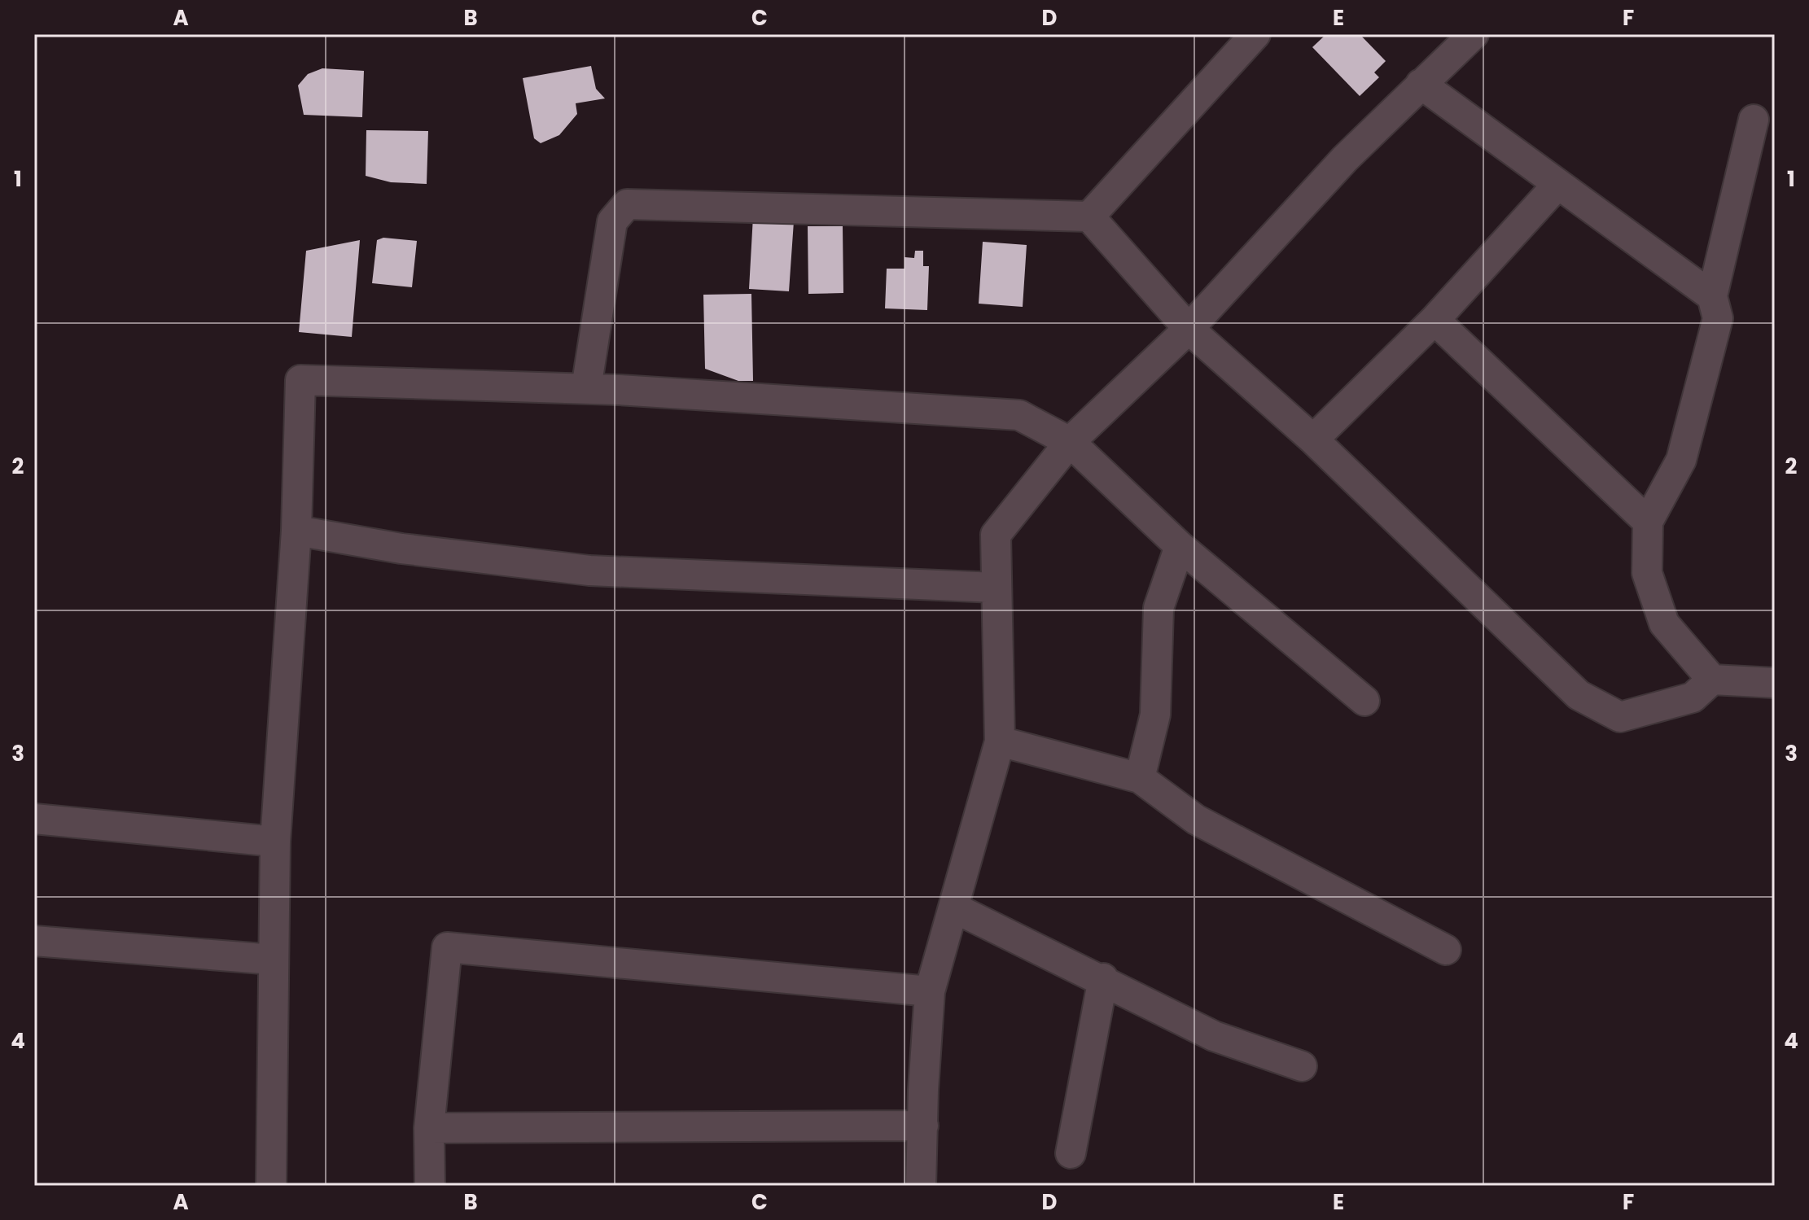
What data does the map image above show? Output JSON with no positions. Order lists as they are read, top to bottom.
{
  "grid": {
    "columns": [
      "A",
      "B",
      "C",
      "D",
      "E",
      "F"
    ],
    "rows": [
      "1",
      "2",
      "3",
      "4"
    ]
  }
}
